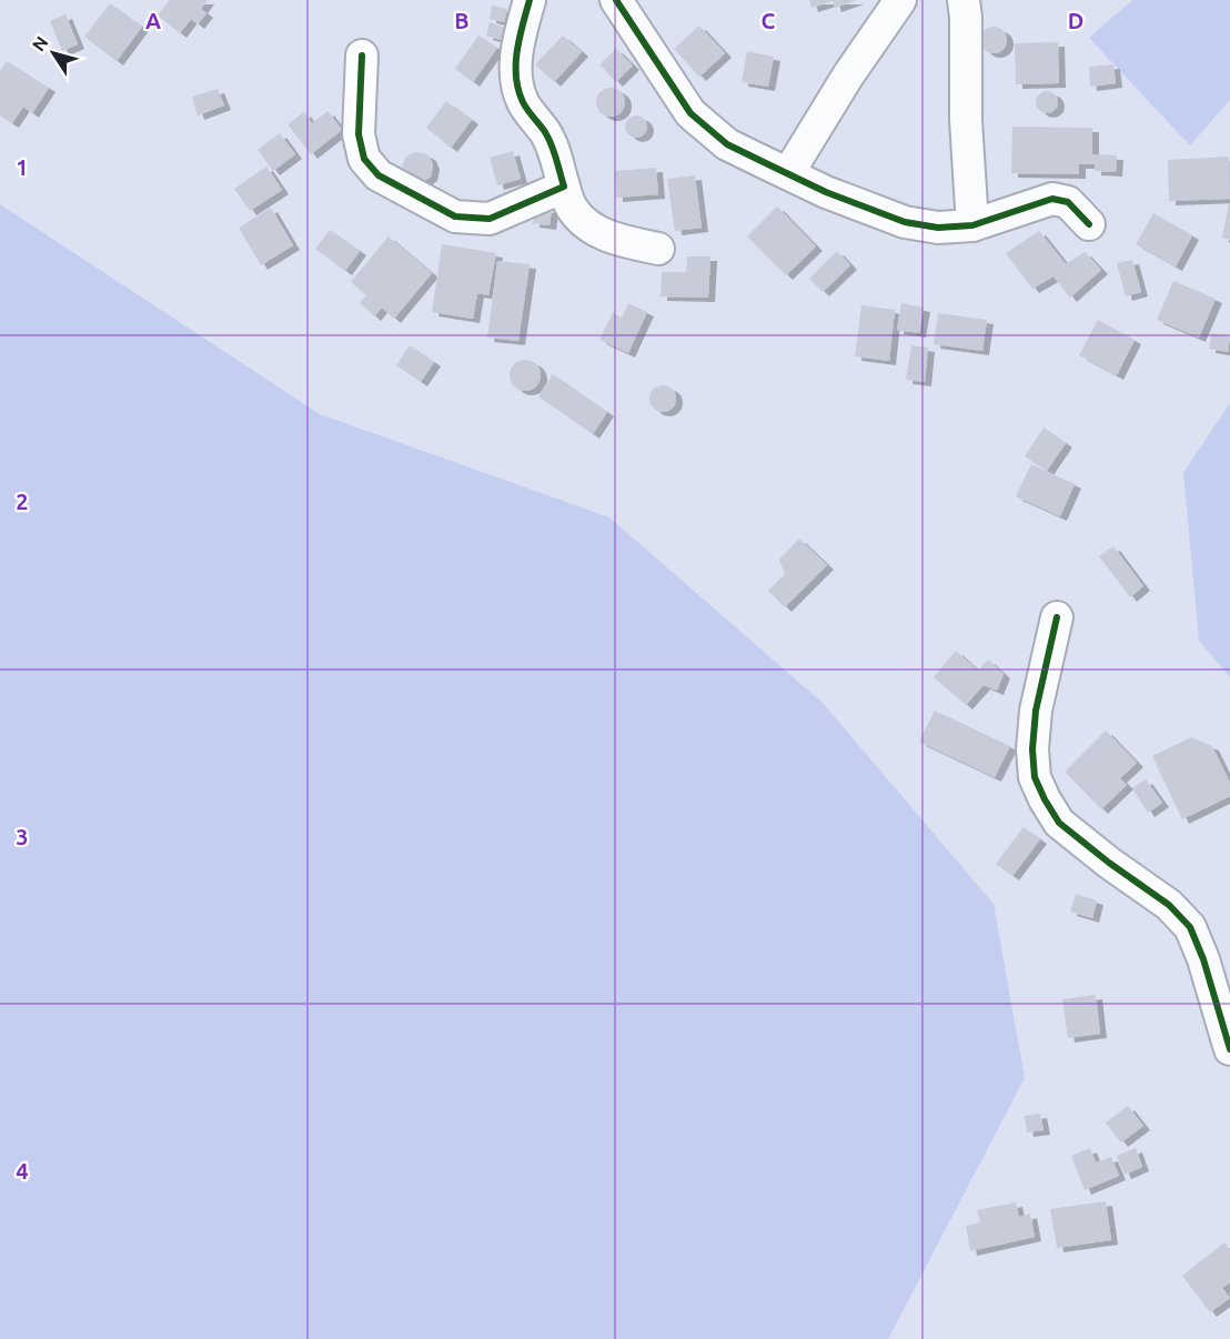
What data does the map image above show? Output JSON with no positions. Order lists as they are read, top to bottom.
{
  "north": "top left",
  "grid": {
    "columns": [
      "A",
      "B",
      "C",
      "D"
    ],
    "rows": [
      "1",
      "2",
      "3",
      "4"
    ]
  }
}
